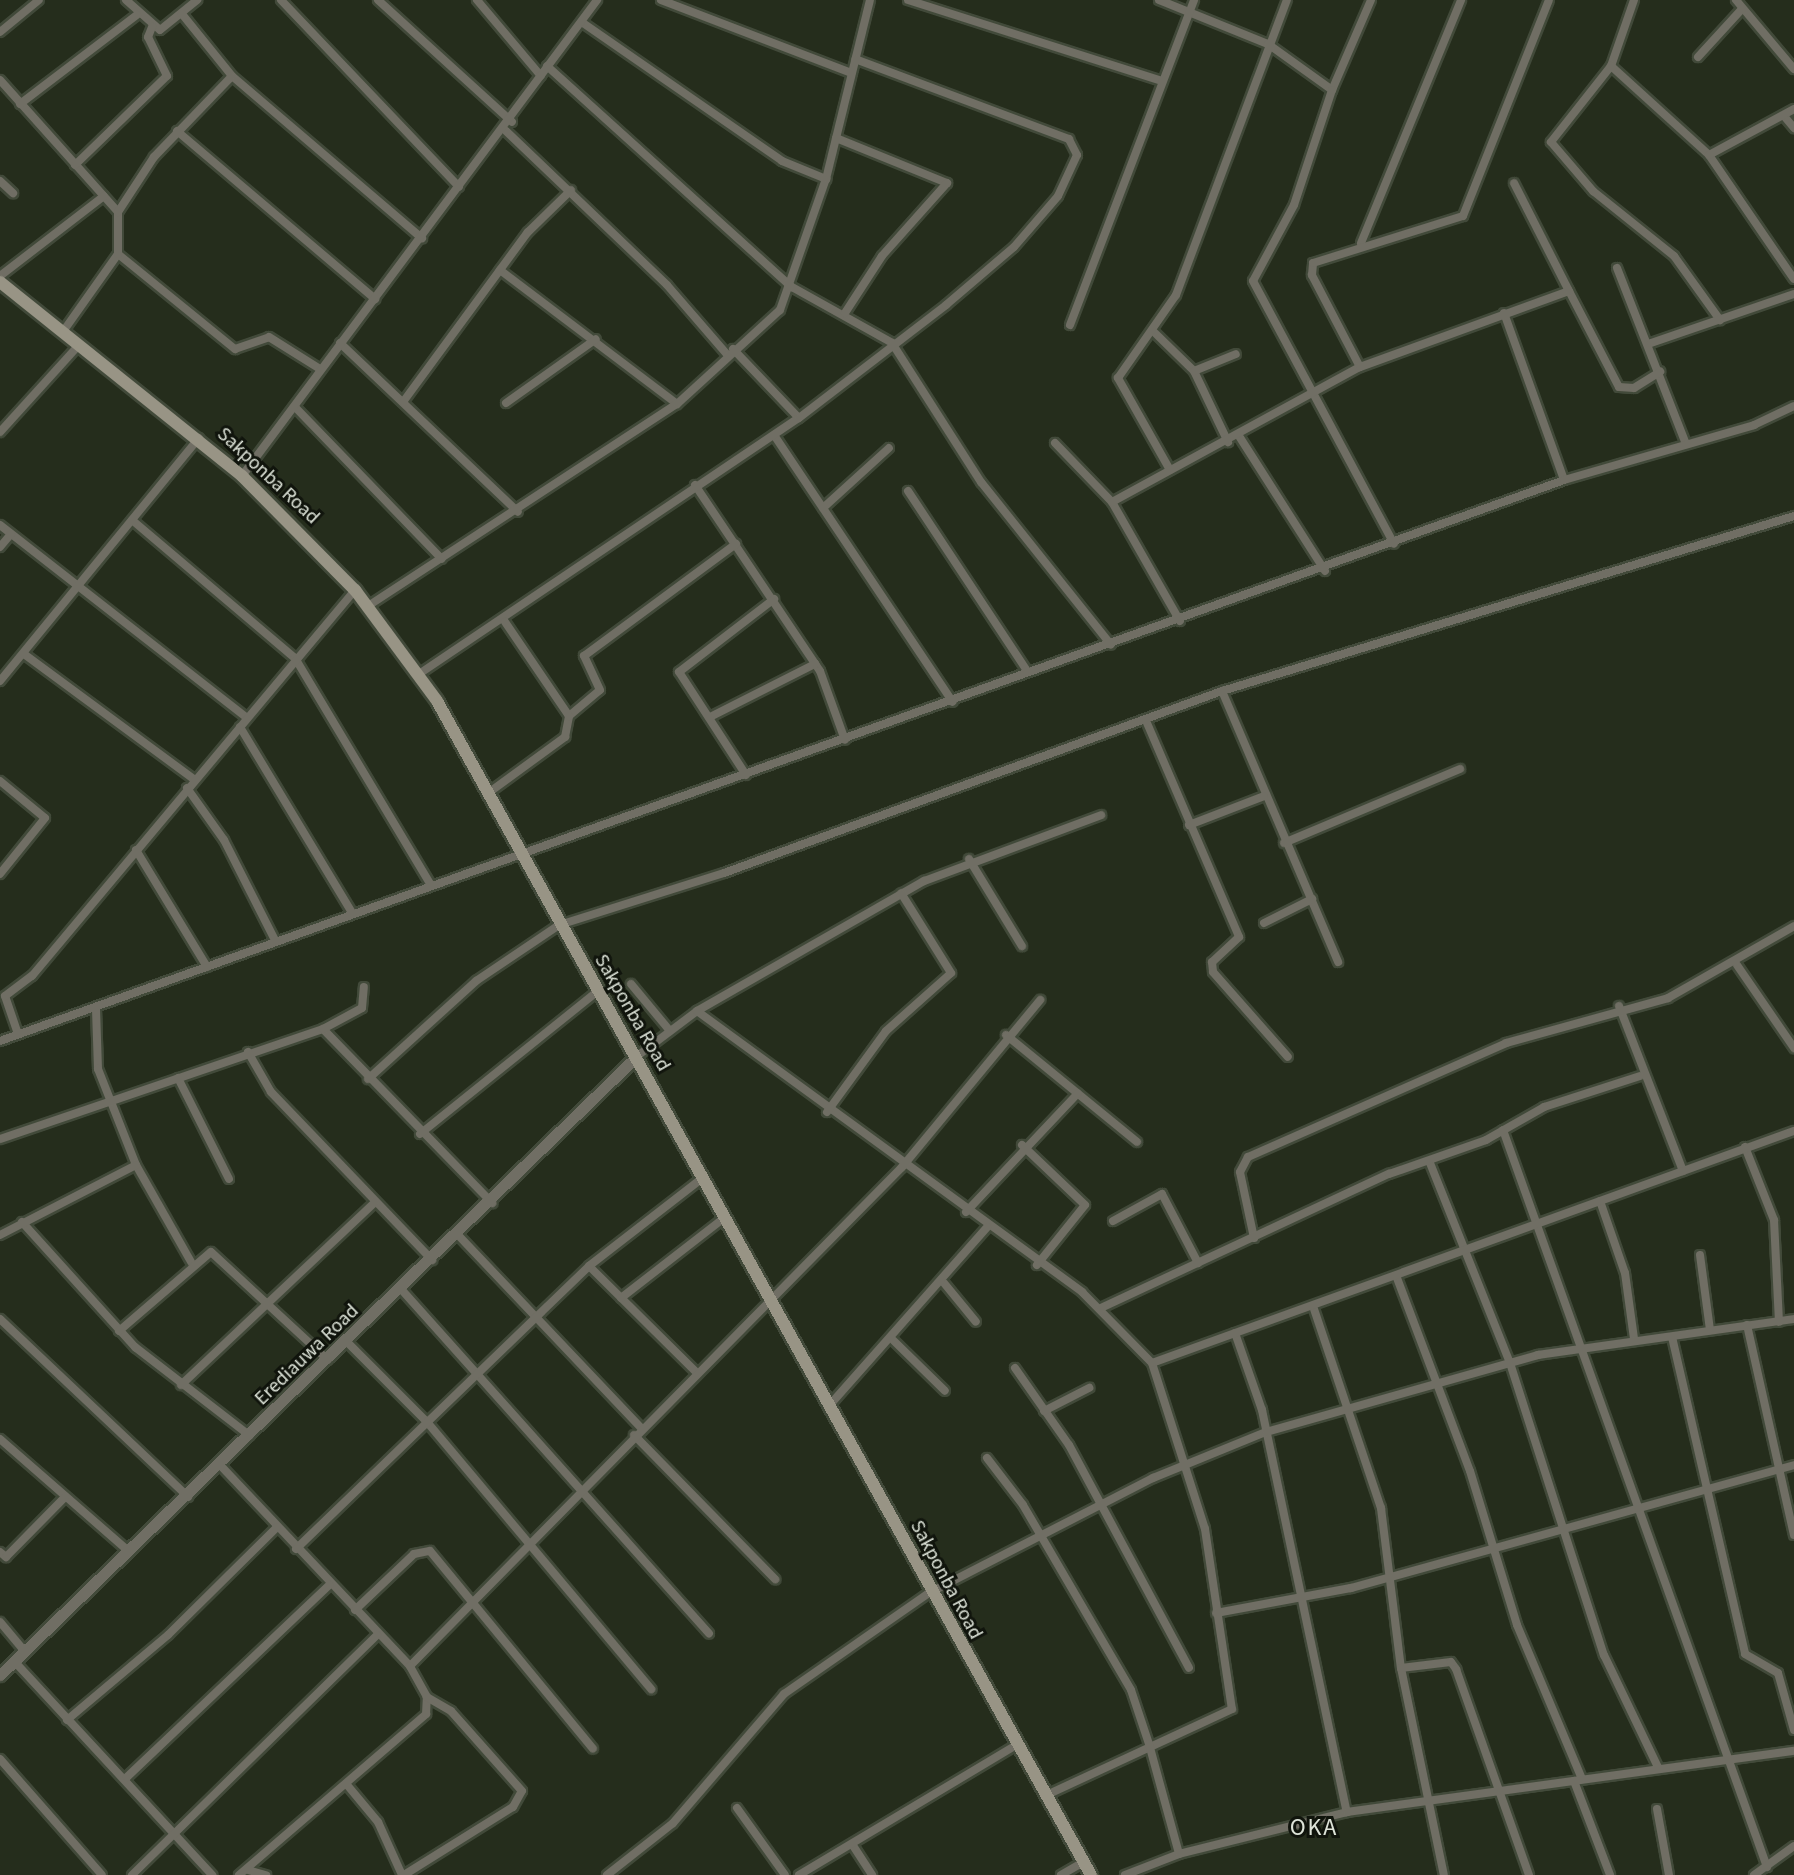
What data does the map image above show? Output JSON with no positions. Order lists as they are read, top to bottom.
{
  "streets": {
    "main road": ["Sakponba Road"],
    "street": ["Erediauwa Road"]
  },
  "crossings": [
    ["Sakponba Road", "Erediauwa Road"]
  ],
  "districts": ["OKA"]
}
